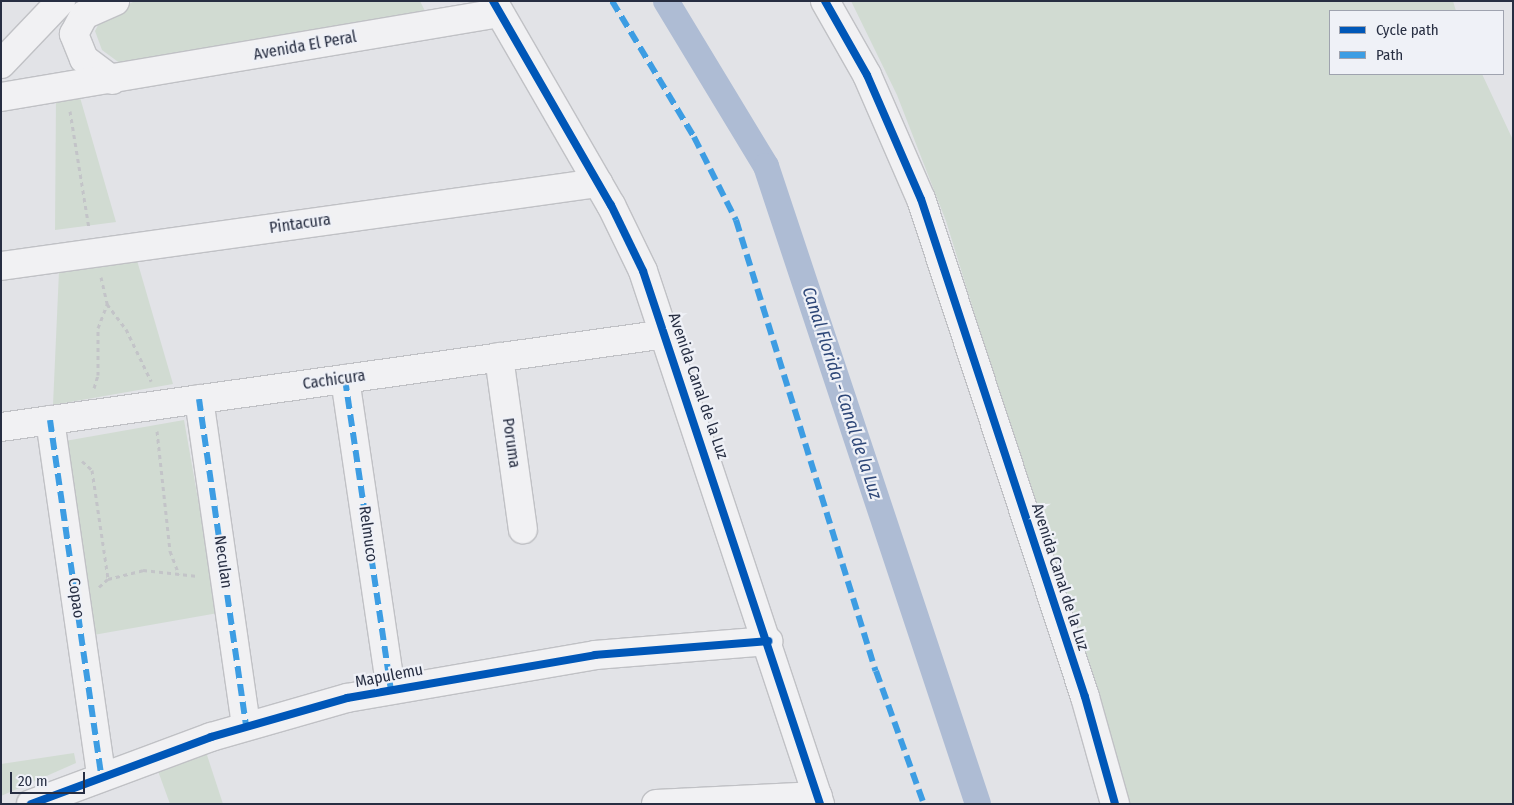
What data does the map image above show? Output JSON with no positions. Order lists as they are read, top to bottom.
{
  "streets": {
    "street": [
      "Avenida El Peral",
      "Pintacura",
      "Cachicura",
      "Avenida Canal de la Luz",
      "Poruma",
      "Relmuco",
      "Neculan",
      "Copao",
      "Mapulemu"
    ]
  },
  "crossings": [
    ["Avenida El Peral", "Avenida Canal de la Luz"],
    ["Pintacura", "Avenida Canal de la Luz"],
    ["Cachicura", "Avenida Canal de la Luz"],
    ["Cachicura", "Poruma"],
    ["Cachicura", "Relmuco"],
    ["Cachicura", "Neculan"],
    ["Cachicura", "Copao"],
    ["Avenida Canal de la Luz", "Mapulemu"],
    ["Relmuco", "Mapulemu"],
    ["Neculan", "Mapulemu"],
    ["Copao", "Mapulemu"]
  ],
  "water": ["Canal Florida - Canal de la Luz"],
  "legend": ["Cycle path", "Path"],
  "scale_bar": "20 m"
}
